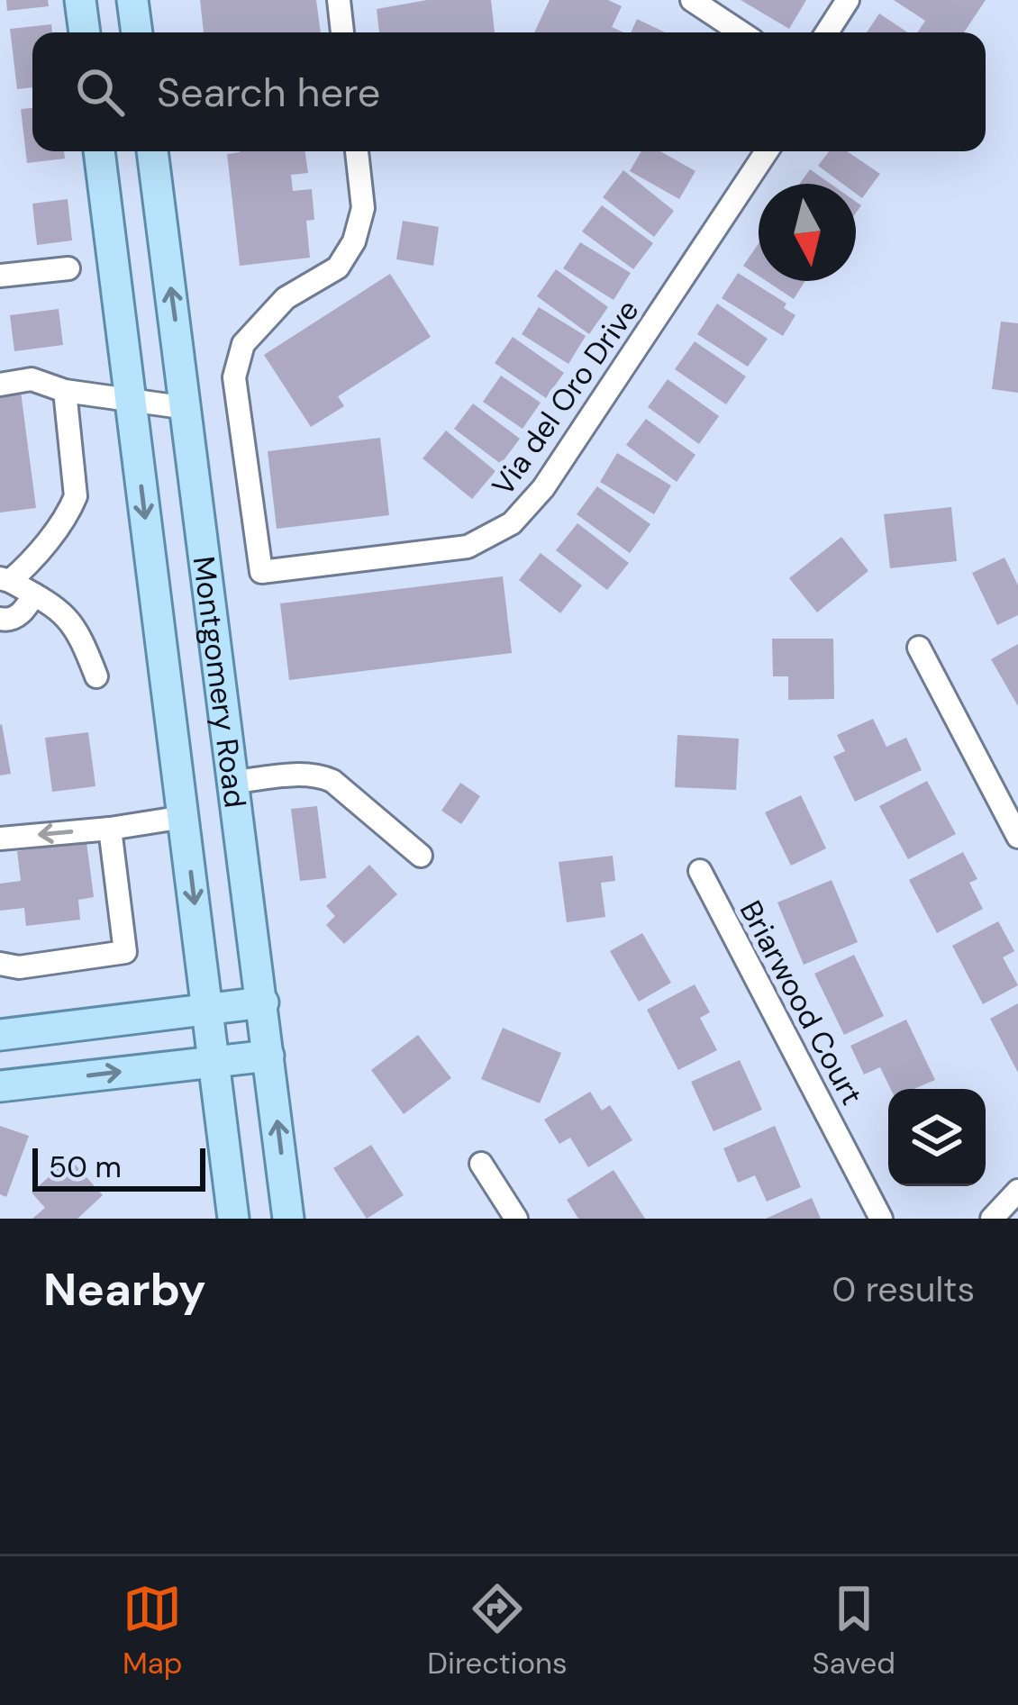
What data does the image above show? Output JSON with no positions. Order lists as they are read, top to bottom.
{
  "streets": {
    "main road": ["Montgomery Road"],
    "street": ["Via del Oro Drive", "Briarwood Court"]
  },
  "scale_bar": "50 m",
  "north": "bottom",
  "page": {
    "search": "Search here",
    "scale": "50 m",
    "heading": ["Nearby", "0 results"],
    "nav": ["Map", "Directions", "Saved"]
  }
}
